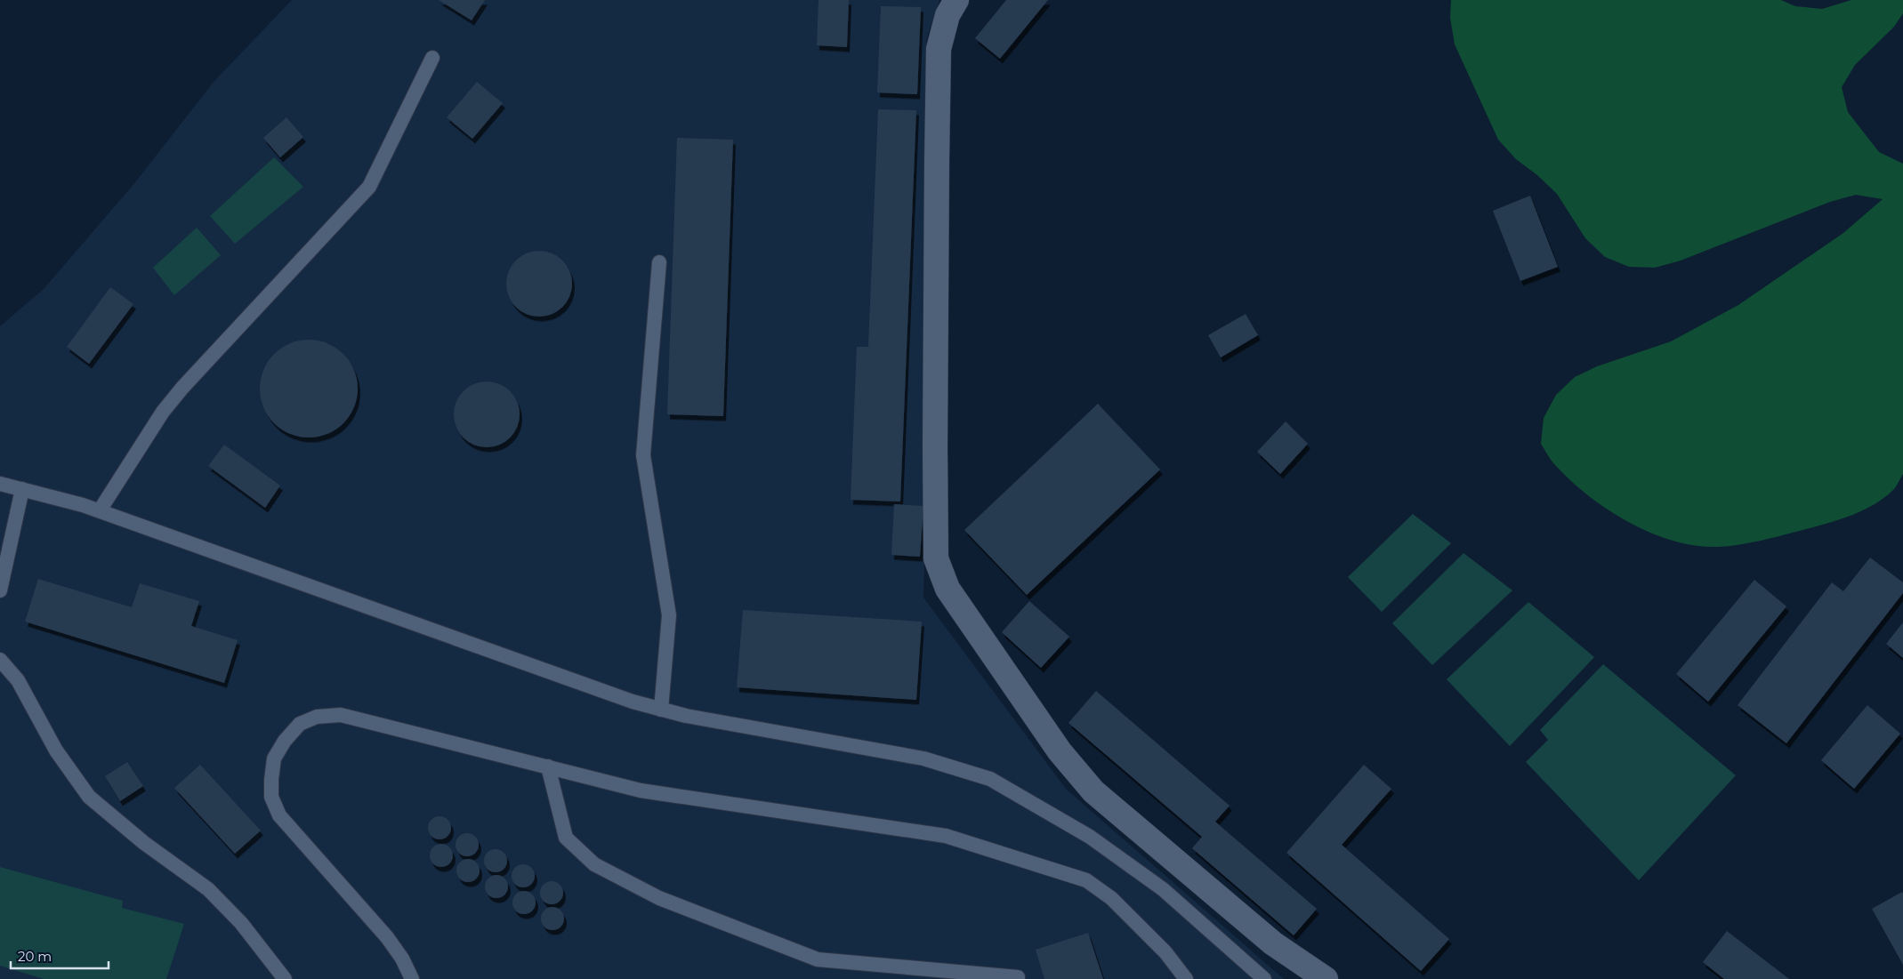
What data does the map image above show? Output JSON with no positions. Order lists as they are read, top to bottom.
{
  "scale_bar": "20 m"
}
